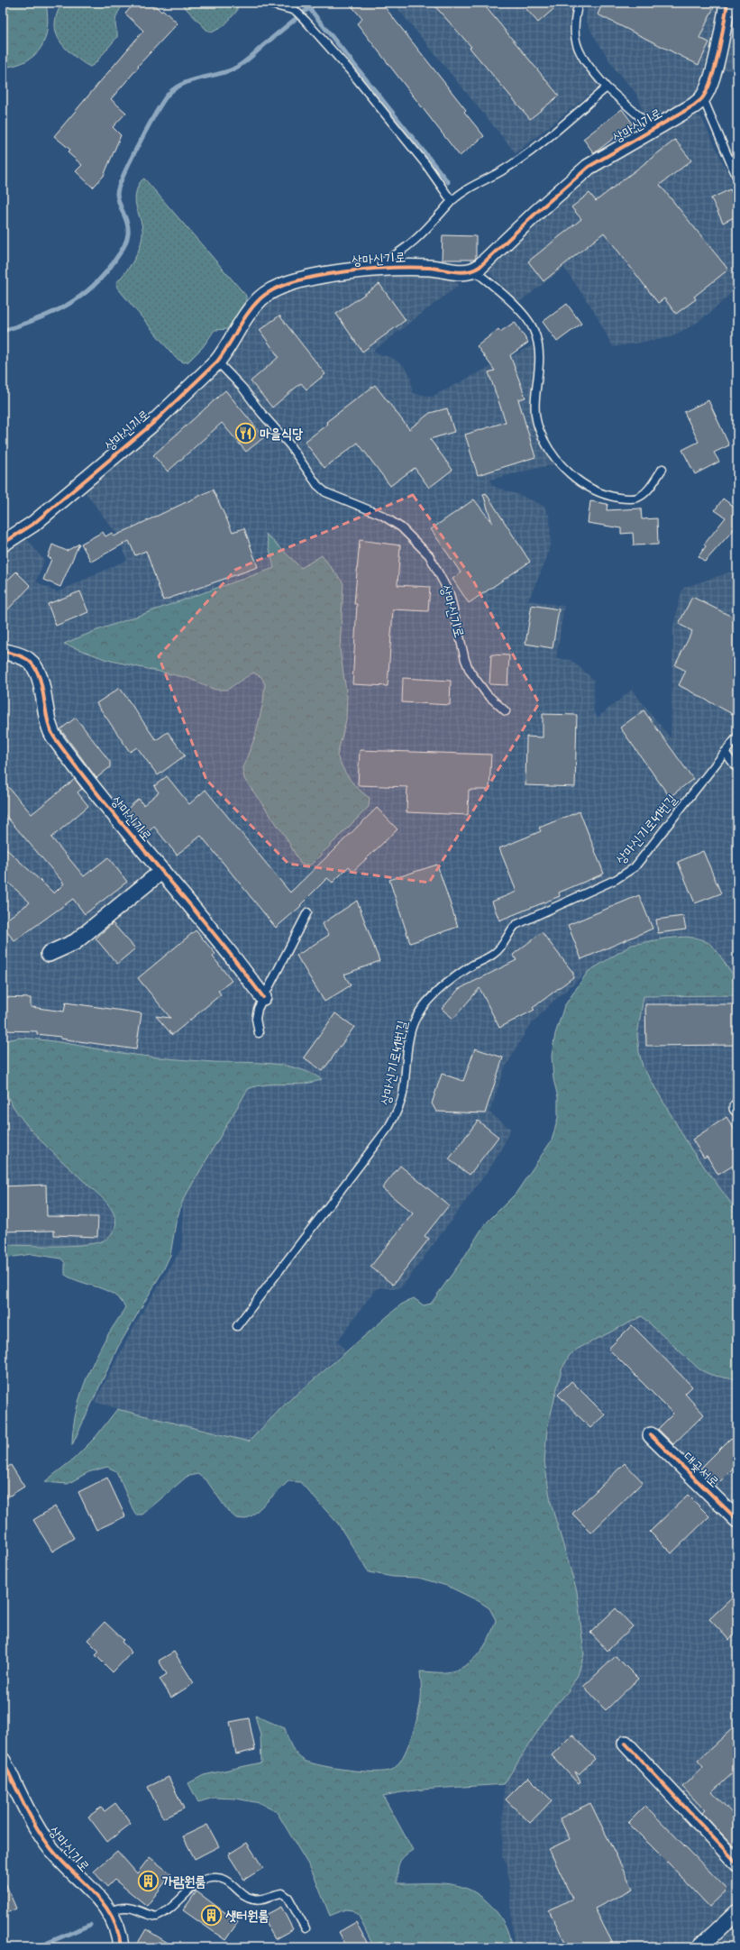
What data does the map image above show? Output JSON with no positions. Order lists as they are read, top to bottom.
{
  "streets": {
    "street": ["상마신기로", "대곶서로"],
    "lane": ["상마신기로41번길"]
  },
  "places": {
    "restaurant": ["마을식당"],
    "building": ["가람원룸", "샛터원룸"]
  }
}
